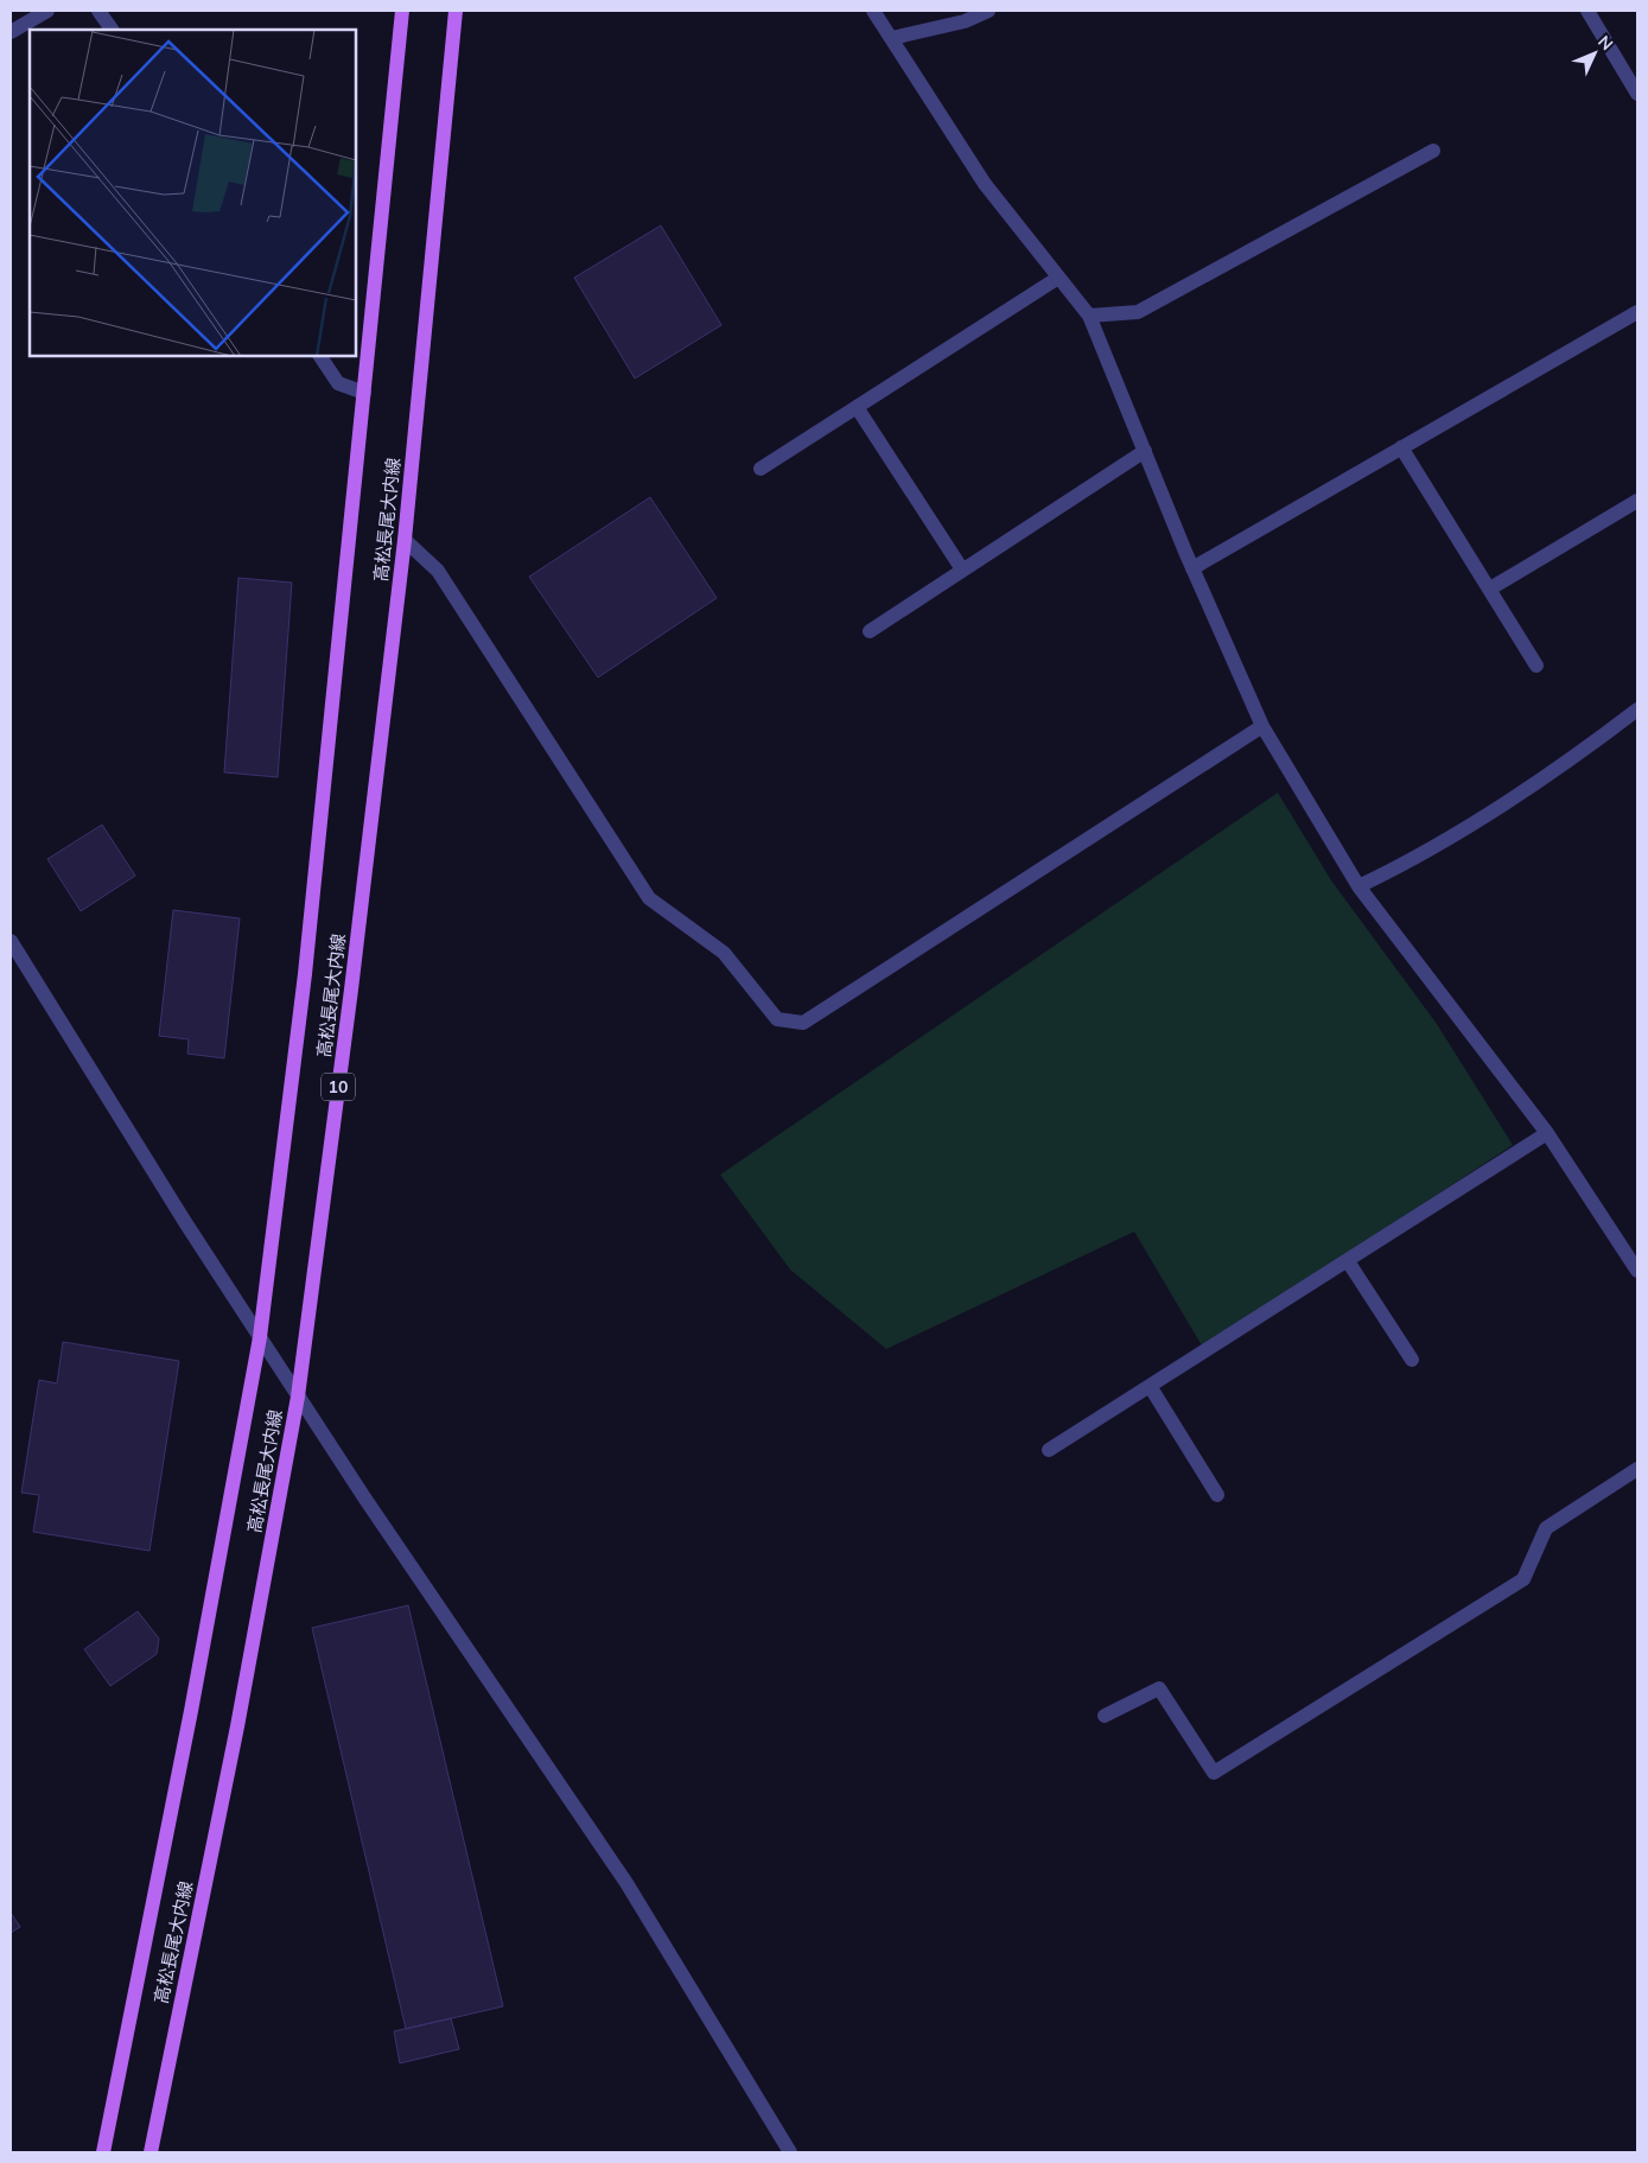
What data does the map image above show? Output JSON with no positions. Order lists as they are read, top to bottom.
{
  "streets": {
    "main road": ["高松長尾大内線", "10"]
  },
  "north": "top right"
}
